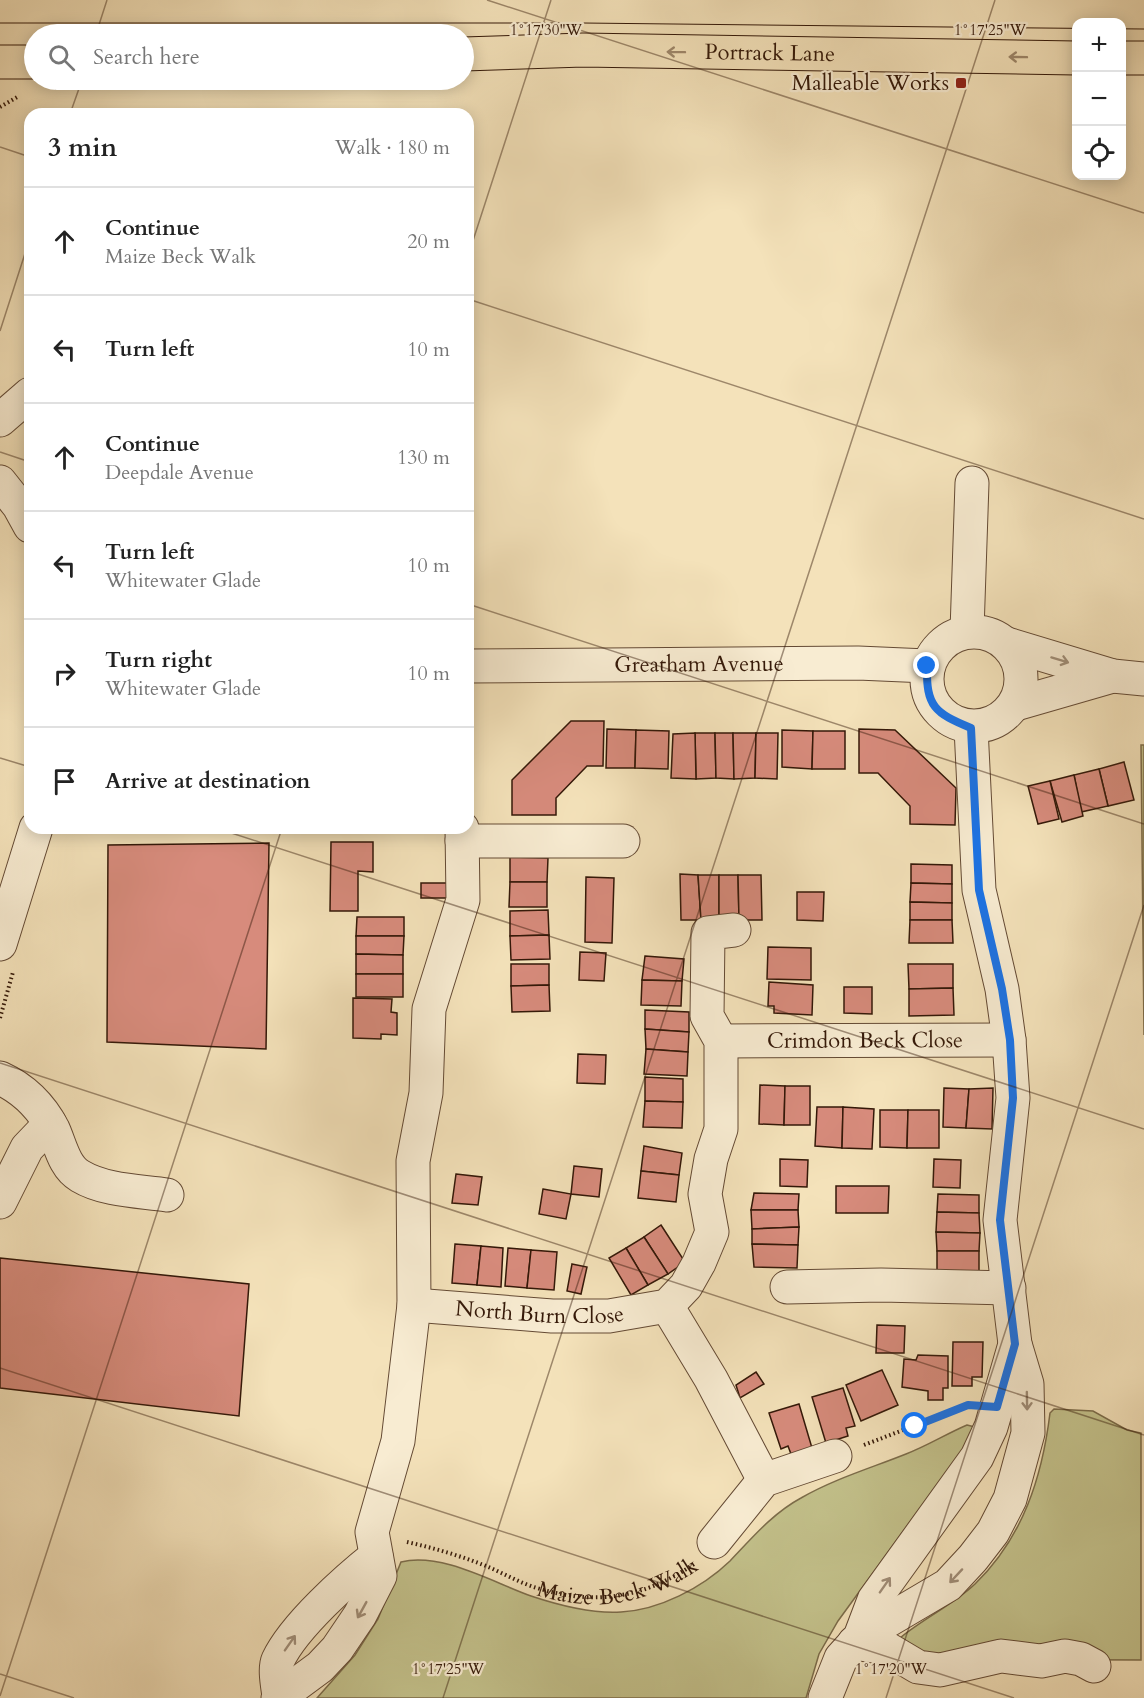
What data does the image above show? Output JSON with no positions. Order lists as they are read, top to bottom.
{
  "streets": {
    "main road": ["Portrack Lane"],
    "street": [
      "Greatham Avenue",
      "Crimdon Beck Close",
      "North Burn Close",
      "Maize Beck Walk"
    ]
  },
  "places": {
    "transit": ["Malleable Works"]
  },
  "page": {
    "map_buttons": ["+", "−"],
    "search": "Search here",
    "heading": ["3 min", "Walk · 180 m"],
    "list": [
      ["Continue", "Maize Beck Walk", "20 m"],
      ["Turn left", "10 m"],
      ["Continue", "Deepdale Avenue", "130 m"],
      ["Turn left", "Whitewater Glade", "10 m"],
      ["Turn right", "Whitewater Glade", "10 m"],
      "Arrive at destination"
    ]
  },
  "coordinates": ["1°17'30\"W", "1°17'25\"W", "1°17'20\"W"]
}
